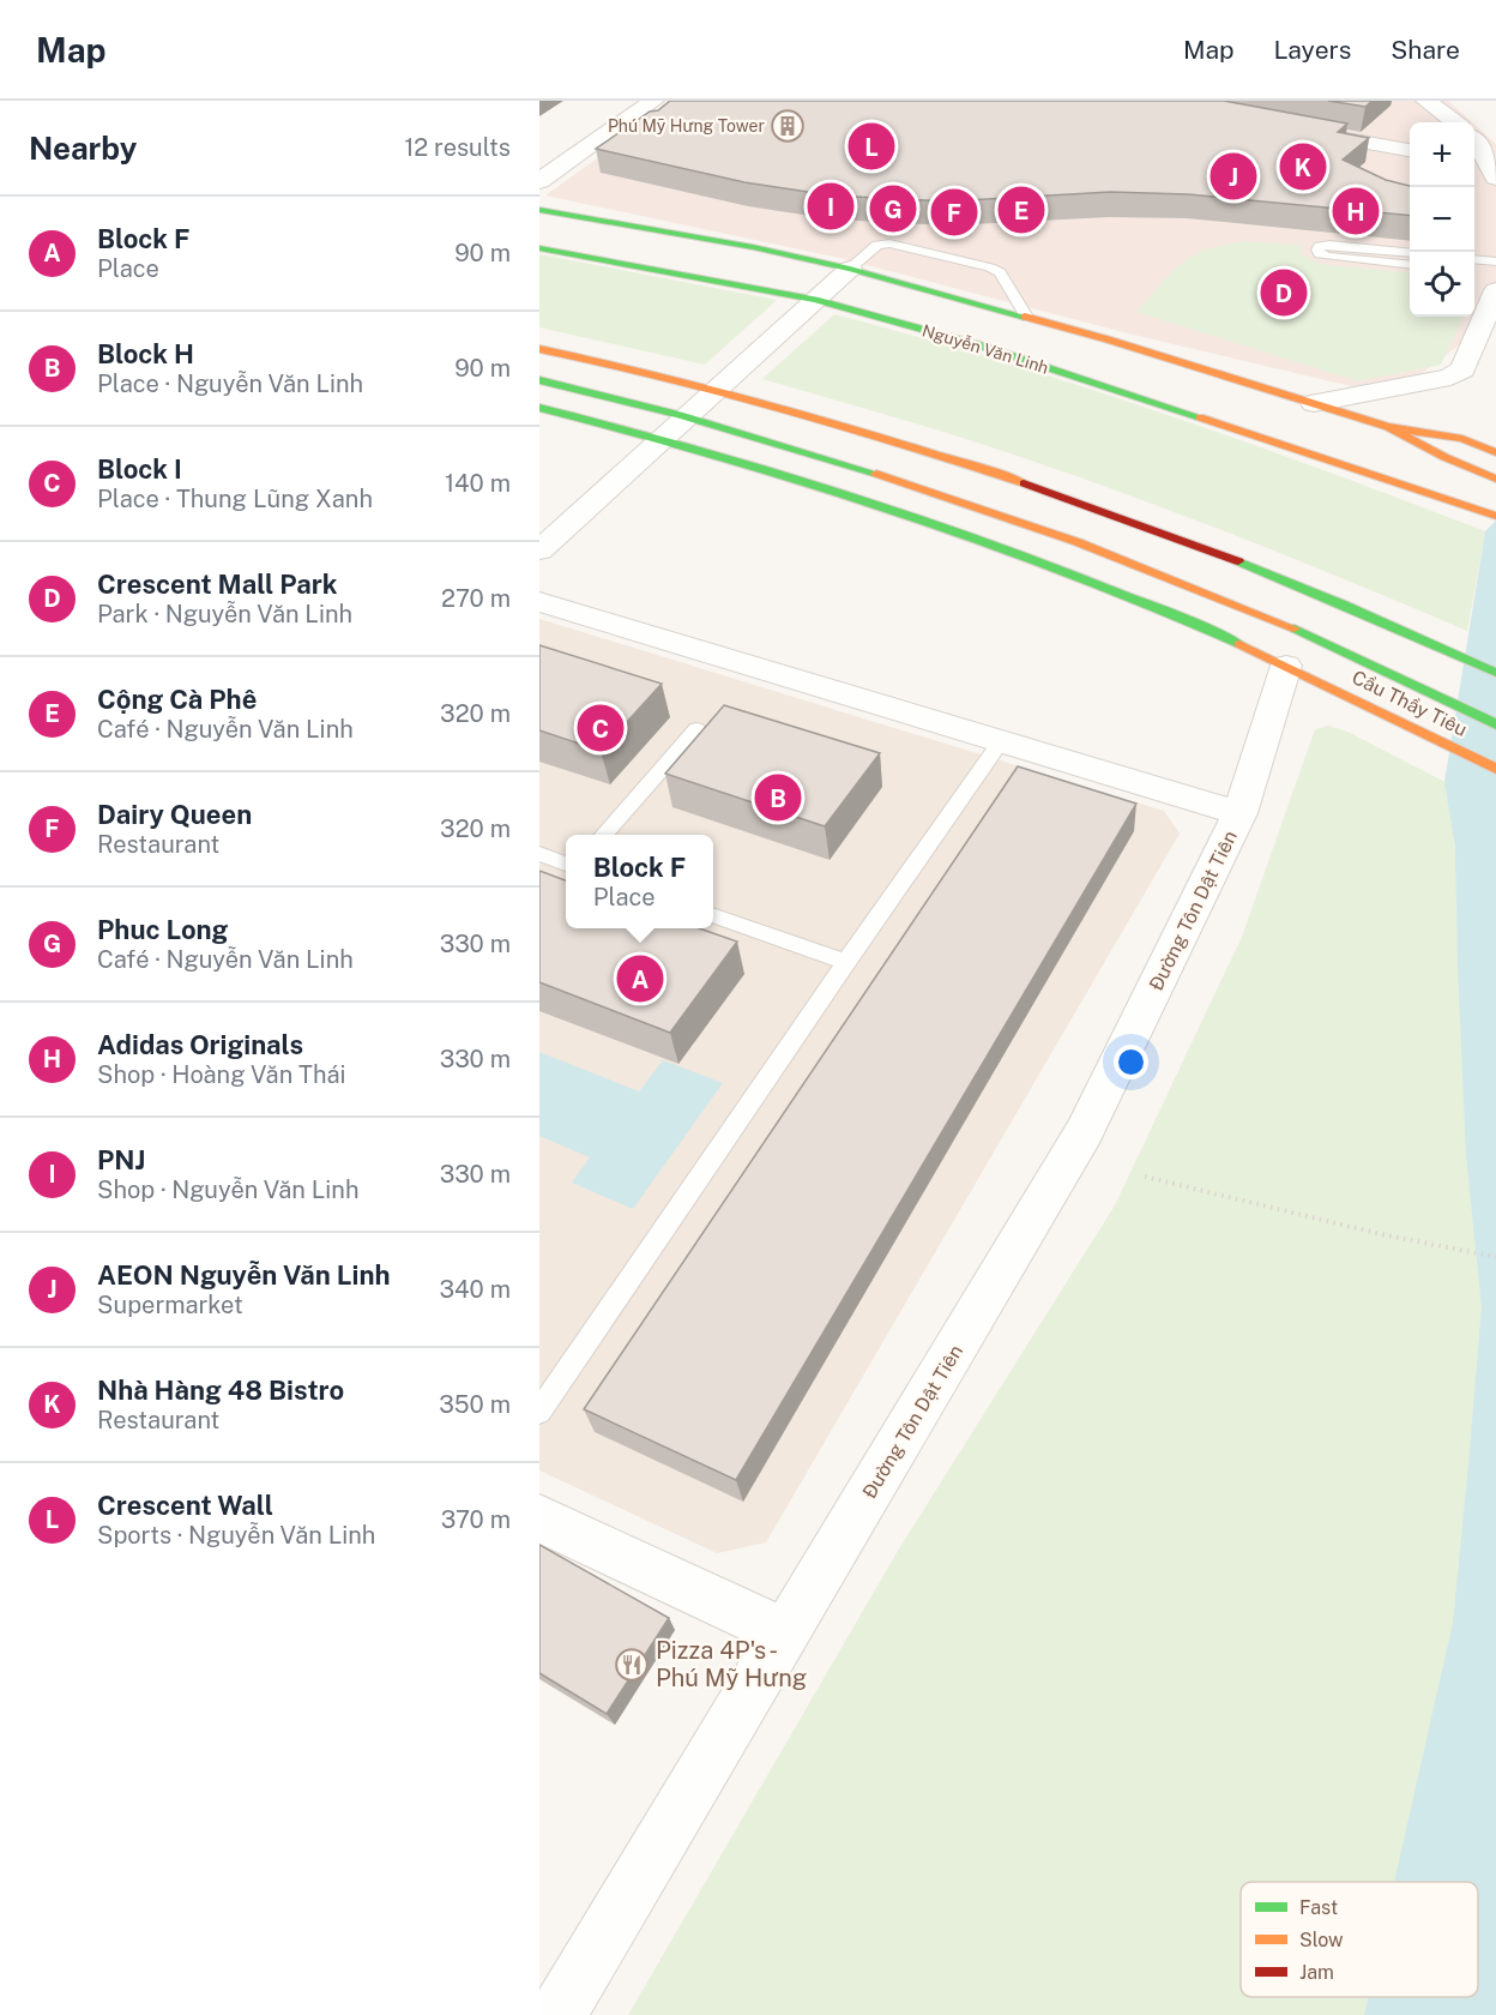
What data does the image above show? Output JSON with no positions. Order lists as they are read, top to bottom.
{
  "streets": {
    "main road": ["Nguyễn Văn Linh", "Cầu Thầy Tiêu"],
    "street": ["Đường Tôn Dật Tiên"]
  },
  "crossings": [
    ["Cầu Thầy Tiêu", "Đường Tôn Dật Tiên"]
  ],
  "places": {
    "building": ["Phú Mỹ Hưng Tower"],
    "restaurant": ["Pizza 4P's - Phú Mỹ Hưng"]
  },
  "legend": ["Fast", "Slow", "Jam"],
  "page": {
    "header": "Map",
    "nav": ["Map", "Layers", "Share"],
    "heading": ["Nearby", "12 results"],
    "pins": [
      "L",
      "K",
      "J",
      "I",
      "G",
      "E",
      "H",
      "F",
      "D",
      "C",
      "B",
      "A"
    ],
    "map_buttons": ["+", "−"],
    "list": [
      {
        "mark": "A",
        "name": "Block F",
        "note": "Place",
        "value": "90 m"
      },
      {
        "mark": "B",
        "name": "Block H",
        "note": "Place · Nguyễn Văn Linh",
        "value": "90 m"
      },
      {
        "mark": "C",
        "name": "Block I",
        "note": "Place · Thung Lũng Xanh",
        "value": "140 m"
      },
      {
        "mark": "D",
        "name": "Crescent Mall Park",
        "note": "Park · Nguyễn Văn Linh",
        "value": "270 m"
      },
      {
        "mark": "E",
        "name": "Cộng Cà Phê",
        "note": "Café · Nguyễn Văn Linh",
        "value": "320 m"
      },
      {
        "mark": "F",
        "name": "Dairy Queen",
        "note": "Restaurant",
        "value": "320 m"
      },
      {
        "mark": "G",
        "name": "Phuc Long",
        "note": "Café · Nguyễn Văn Linh",
        "value": "330 m"
      },
      {
        "mark": "H",
        "name": "Adidas Originals",
        "note": "Shop · Hoàng Văn Thái",
        "value": "330 m"
      },
      {
        "mark": "I",
        "name": "PNJ",
        "note": "Shop · Nguyễn Văn Linh",
        "value": "330 m"
      },
      {
        "mark": "J",
        "name": "AEON Nguyễn Văn Linh",
        "note": "Supermarket",
        "value": "340 m"
      },
      {
        "mark": "K",
        "name": "Nhà Hàng 48 Bistro",
        "note": "Restaurant",
        "value": "350 m"
      },
      {
        "mark": "L",
        "name": "Crescent Wall",
        "note": "Sports · Nguyễn Văn Linh",
        "value": "370 m"
      }
    ],
    "popup": ["Block F", "Place"]
  }
}
